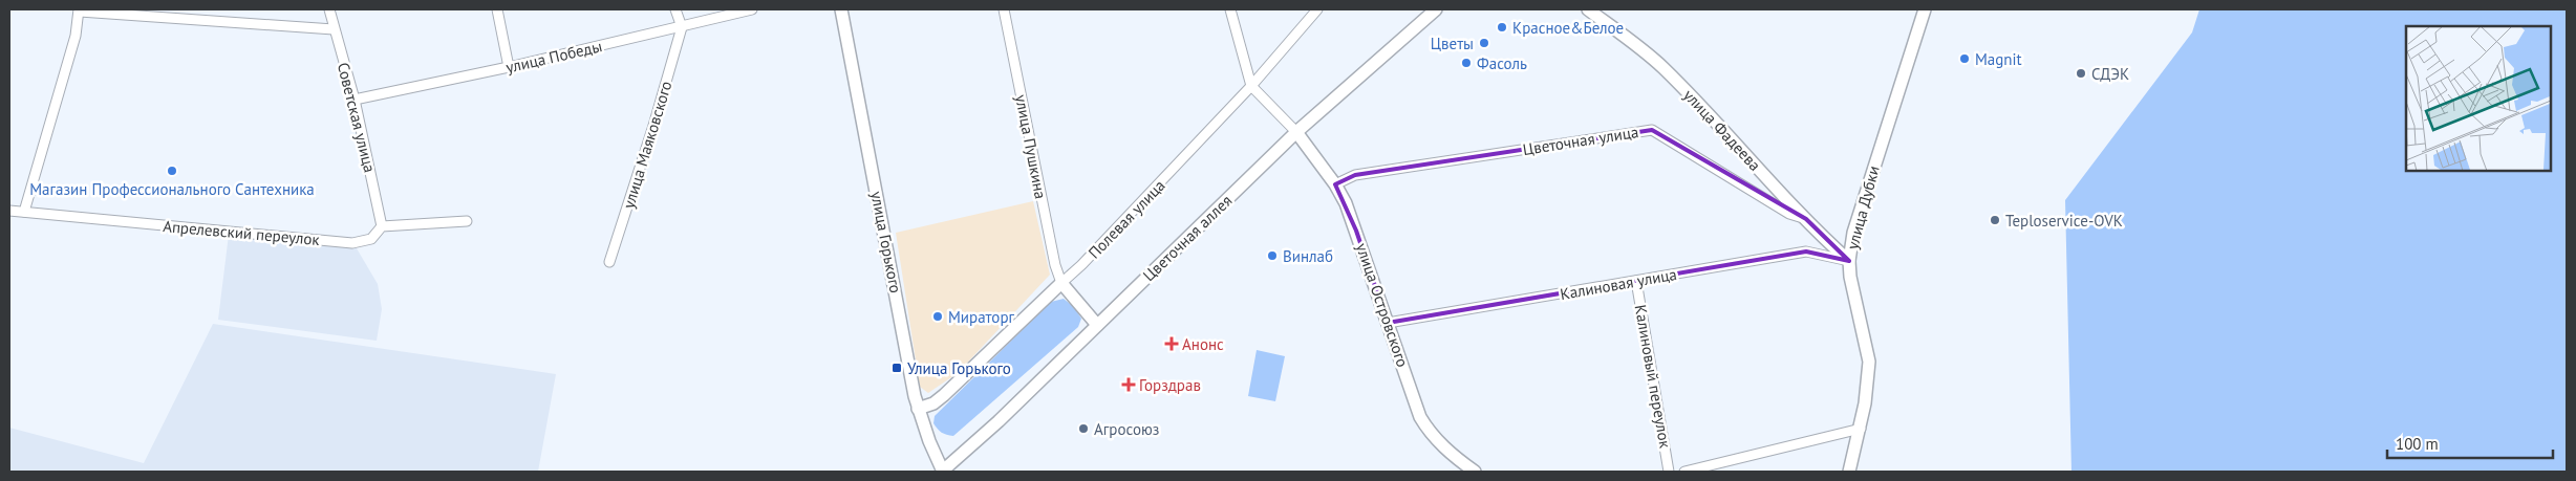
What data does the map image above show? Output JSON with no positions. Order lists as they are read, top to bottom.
{
  "streets": {
    "street": [
      "улица Победы",
      "Советская улица",
      "улица Фадеева",
      "Цветочная улица",
      "улица Маяковского",
      "улица Пушкина",
      "улица Дубки",
      "Полевая улица",
      "Апрелевский переулок",
      "Цветочная аллея",
      "улица Горького",
      "Калиновая улица",
      "улица Островского",
      "Калиновый переулок"
    ]
  },
  "crossings": [
    ["улица Победы", "Советская улица"],
    ["улица Победы", "улица Маяковского"],
    ["Советская улица", "Апрелевский переулок"],
    ["улица Фадеева", "Цветочная улица"],
    ["улица Фадеева", "улица Дубки"],
    ["улица Фадеева", "Калиновая улица"],
    ["Цветочная улица", "улица Островского"],
    ["улица Пушкина", "Полевая улица"],
    ["улица Дубки", "Калиновая улица"],
    ["Полевая улица", "улица Горького"],
    ["Цветочная аллея", "улица Горького"],
    ["Цветочная аллея", "улица Островского"],
    ["Калиновая улица", "улица Островского"],
    ["Калиновая улица", "Калиновый переулок"]
  ],
  "places": {
    "other": [
      "Красное&Белое",
      "Цветы",
      "Magnit",
      "Фасоль",
      "СДЭК",
      "Магазин Профессионального Сантехника",
      "Teploservice-OVK",
      "Винлаб",
      "Мираторг",
      "Агросоюз"
    ],
    "health": ["Анонс", "Горздрав"],
    "transit": ["Улица Горького"]
  },
  "scale_bar": "100 m"
}
